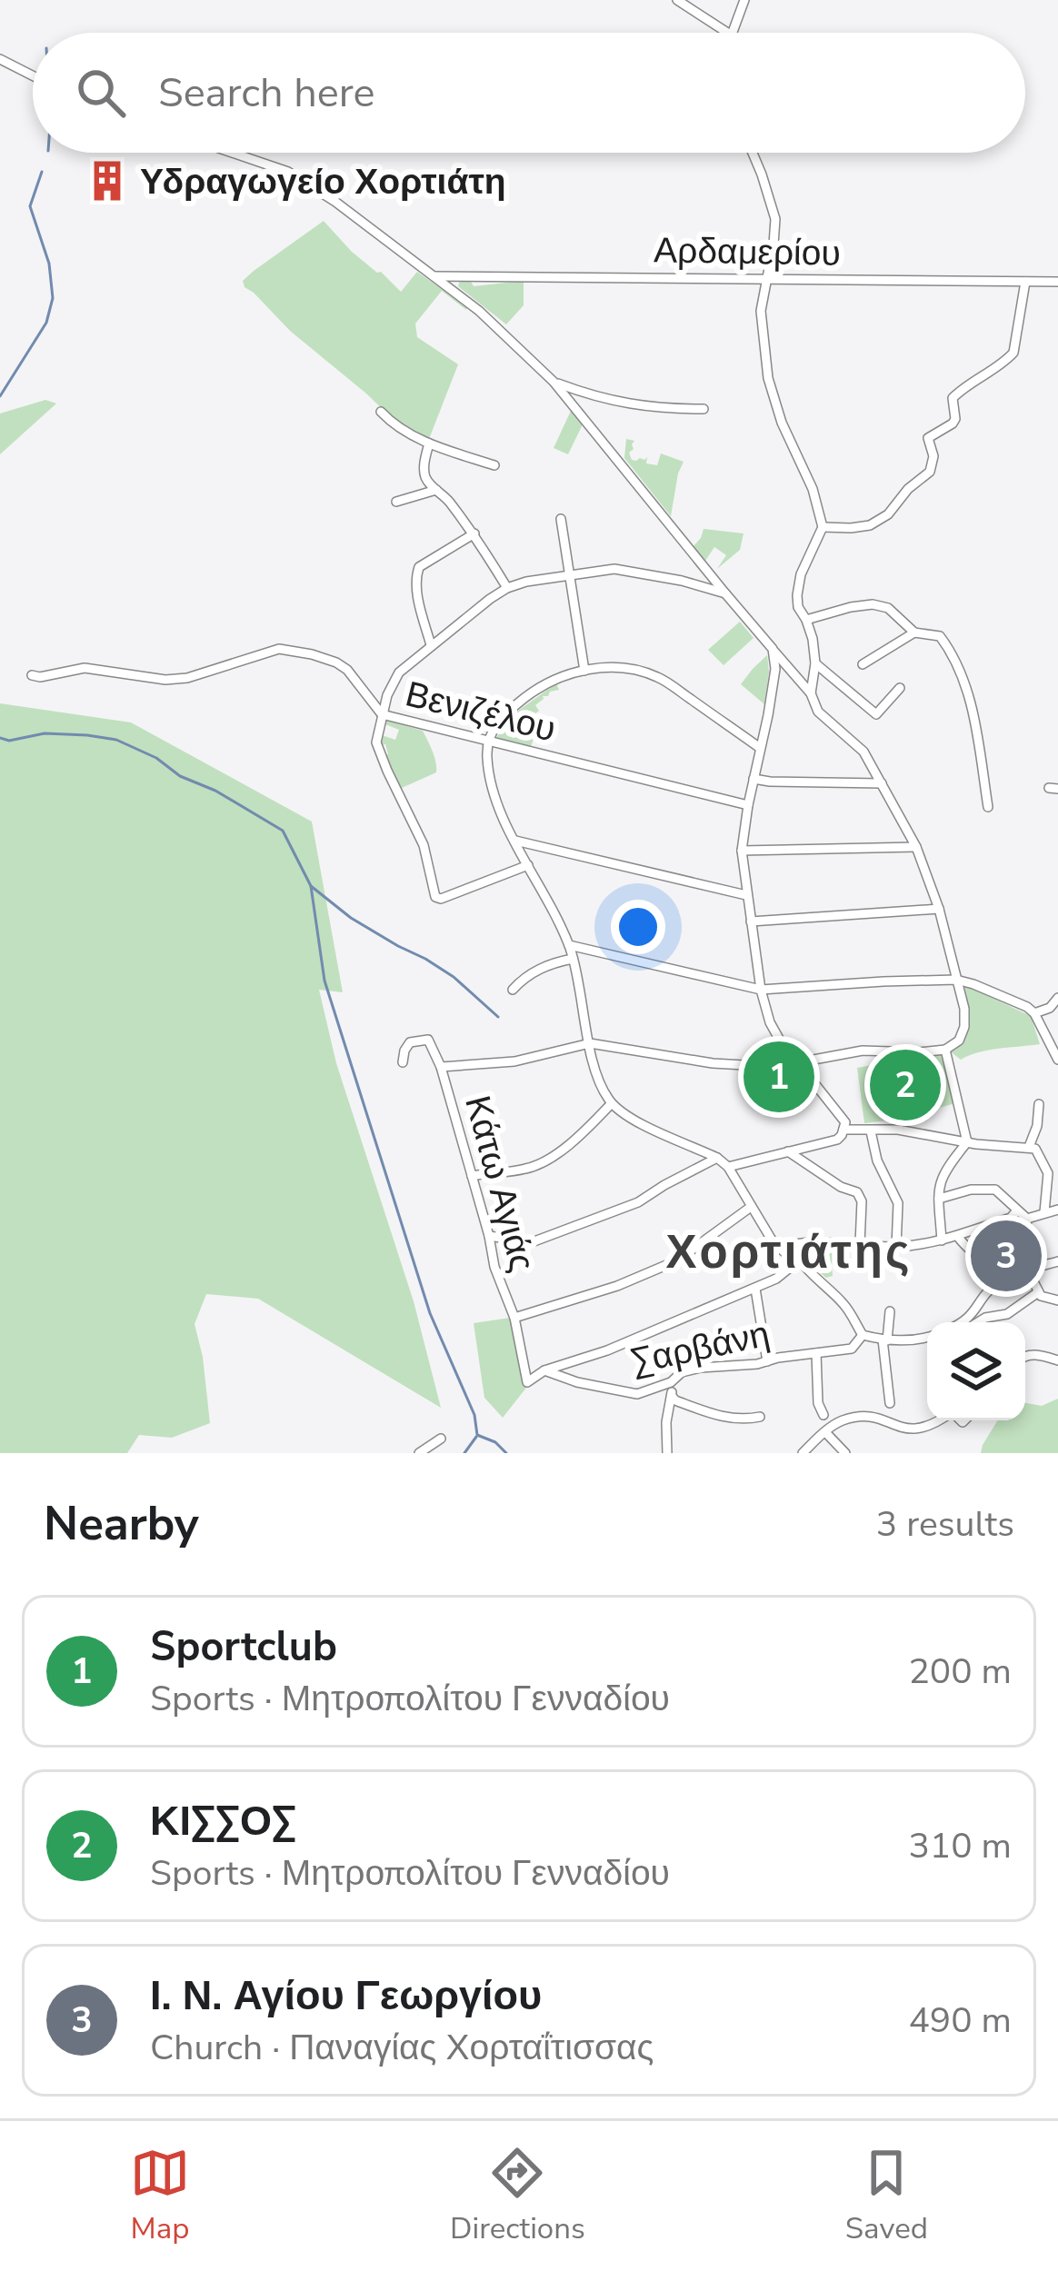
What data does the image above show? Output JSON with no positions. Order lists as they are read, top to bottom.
{
  "streets": {
    "street": [
      "Αρδαμερίου",
      "Βενιζέλου",
      "Κάτω Αγιάς",
      "Σαρβάνη"
    ]
  },
  "crossings": [
    ["Κάτω Αγιάς", "Σαρβάνη"]
  ],
  "districts": ["Χορτιάτης"],
  "places": {
    "building": ["Υδραγωγείο Χορτιάτη"]
  },
  "page": {
    "search": "Search here",
    "pins": ["1", "2", "3"],
    "heading": ["Nearby", "3 results"],
    "list": [
      {
        "mark": "1",
        "name": "Sportclub",
        "note": "Sports · Μητροπολίτου Γενναδίου",
        "value": "200 m"
      },
      {
        "mark": "2",
        "name": "ΚΙΣΣΟΣ",
        "note": "Sports · Μητροπολίτου Γενναδίου",
        "value": "310 m"
      },
      {
        "mark": "3",
        "name": "Ι. Ν. Αγίου Γεωργίου",
        "note": "Church · Παναγίας Χορταΐτισσας",
        "value": "490 m"
      }
    ],
    "nav": ["Map", "Directions", "Saved"]
  }
}
